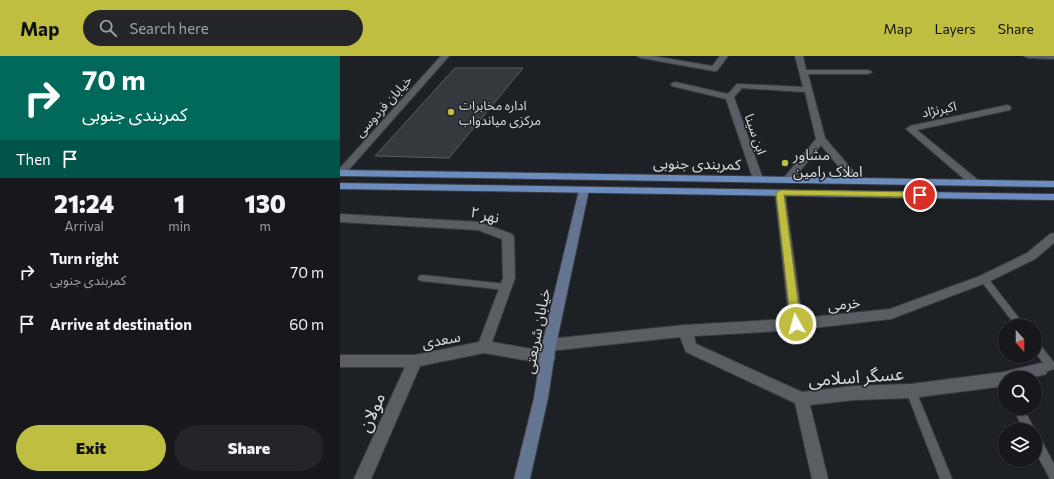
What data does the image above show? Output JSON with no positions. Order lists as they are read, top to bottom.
{
  "streets": {
    "main road": ["کمربندی جنوبی", "خیابان شریعتی"],
    "street": [
      "خیابان فردوسی",
      "اکبرنژاد",
      "ابن سینا",
      "نهر ۲",
      "خرمی",
      "سعدی",
      "عسگر اسلامی",
      "مولان"
    ]
  },
  "crossings": [
    ["خیابان فردوسی", "کمربندی جنوبی"],
    ["اکبرنژاد", "کمربندی جنوبی"],
    ["ابن سینا", "کمربندی جنوبی"],
    ["کمربندی جنوبی", "خیابان شریعتی"],
    ["نهر ۲", "سعدی"],
    ["خرمی", "خیابان شریعتی"],
    ["خرمی", "سعدی"],
    ["خرمی", "عسگر اسلامی"],
    ["خیابان شریعتی", "سعدی"],
    ["سعدی", "مولان"]
  ],
  "places": ["اداره مخابرات مرکزی میاندواب", "مشاور املاک رامین"],
  "north": "bottom",
  "page": {
    "header": "Map",
    "search": "Search here",
    "nav": ["Map", "Layers", "Share"],
    "turn": ["70 m", "کمربندی جنوبی"],
    "then": "Then",
    "eta": [
      "21:24",
      "Arrival",
      "1",
      "min",
      "130",
      "m"
    ],
    "list": [
      {
        "name": "Turn right",
        "note": "کمربندی جنوبی",
        "value": "70 m"
      },
      {
        "name": "Arrive at destination",
        "value": "60 m"
      }
    ],
    "buttons": ["Exit", "Share"]
  }
}
